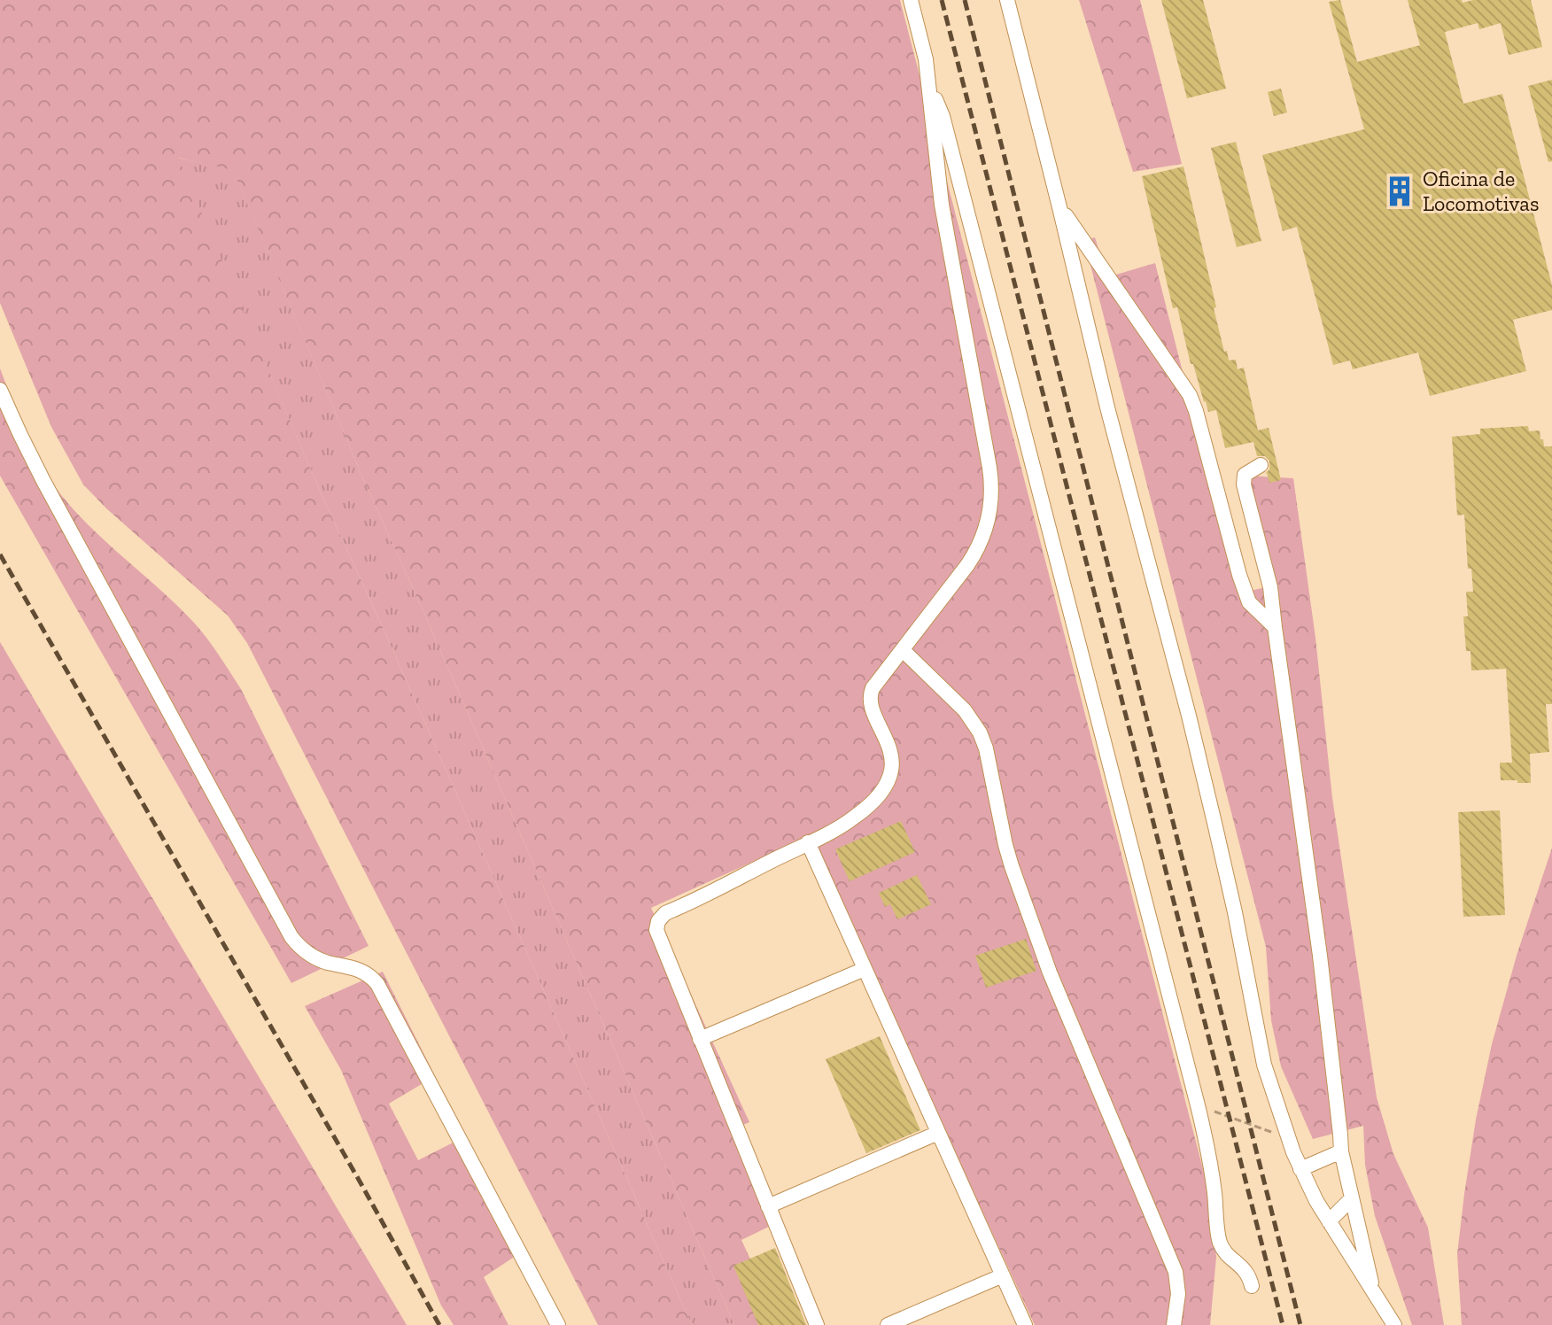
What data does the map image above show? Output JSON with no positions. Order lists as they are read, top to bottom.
{
  "places": {
    "building": ["Oficina de Locomotivas"]
  }
}
